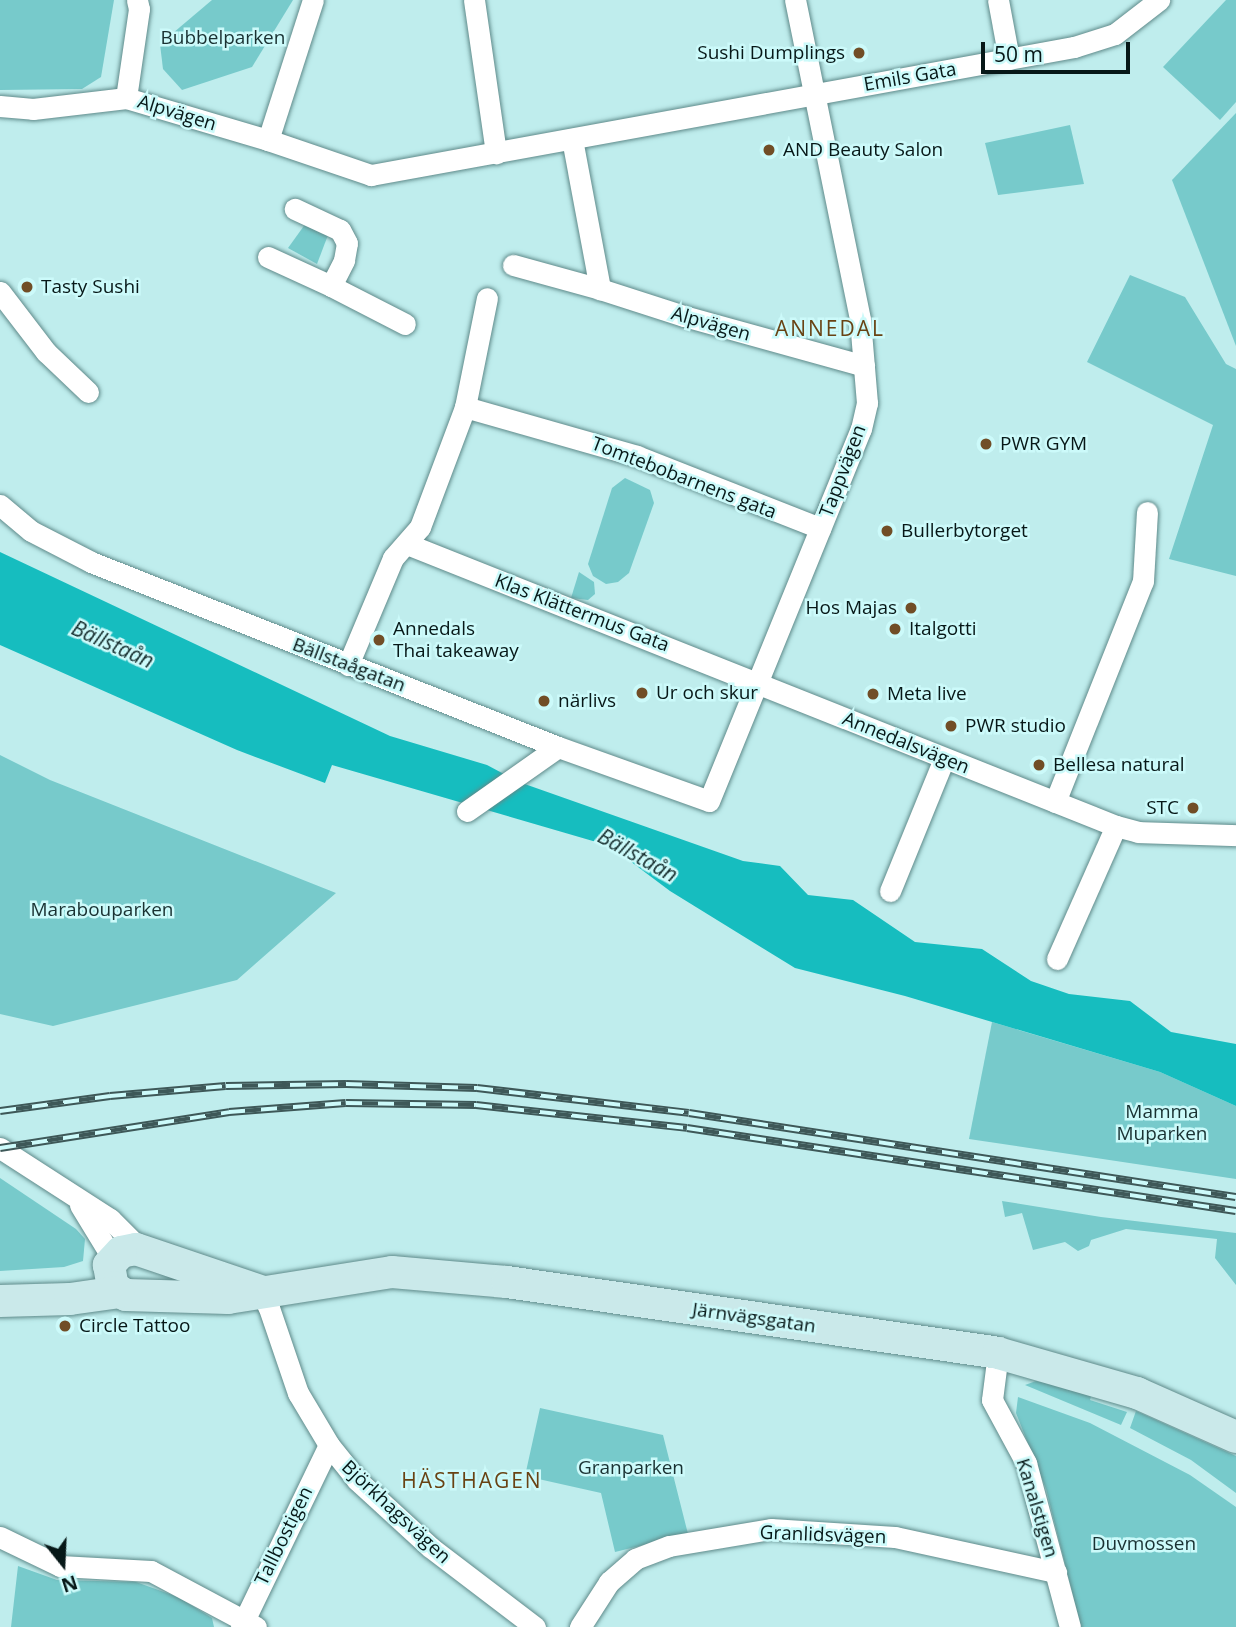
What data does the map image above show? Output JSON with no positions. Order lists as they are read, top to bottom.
{
  "streets": {
    "street": [
      "Emils Gata",
      "Alpvägen",
      "Tappvägen",
      "Tomtebobarnens gata",
      "Klas Klättermus Gata",
      "Bällstaågatan",
      "Annedalsvägen",
      "Järnvägsgatan",
      "Kanalstigen",
      "Björkhagsvägen",
      "Granlidsvägen",
      "Tallbostigen"
    ]
  },
  "crossings": [
    ["Emils Gata", "Alpvägen"],
    ["Emils Gata", "Tappvägen"],
    ["Alpvägen", "Tappvägen"],
    ["Tappvägen", "Tomtebobarnens gata"],
    ["Tappvägen", "Klas Klättermus Gata"],
    ["Tappvägen", "Bällstaågatan"],
    ["Tappvägen", "Annedalsvägen"],
    ["Klas Klättermus Gata", "Annedalsvägen"],
    ["Järnvägsgatan", "Kanalstigen"],
    ["Järnvägsgatan", "Björkhagsvägen"],
    ["Kanalstigen", "Granlidsvägen"],
    ["Björkhagsvägen", "Tallbostigen"]
  ],
  "districts": ["ANNEDAL", "HÄSTHAGEN"],
  "water": ["Bällstaån"],
  "parks": [
    "Bubbelparken",
    "Marabouparken",
    "Mamma Muparken",
    "Granparken",
    "Duvmossen"
  ],
  "places": [
    "Sushi Dumplings",
    "AND Beauty Salon",
    "Tasty Sushi",
    "PWR GYM",
    "Bullerbytorget",
    "Hos Majas",
    "Italgotti",
    "Annedals Thai takeaway",
    "Ur och skur",
    "Meta live",
    "närlivs",
    "PWR studio",
    "Bellesa natural",
    "STC",
    "Circle Tattoo"
  ],
  "scale_bar": "50 m",
  "north": "bottom"
}
